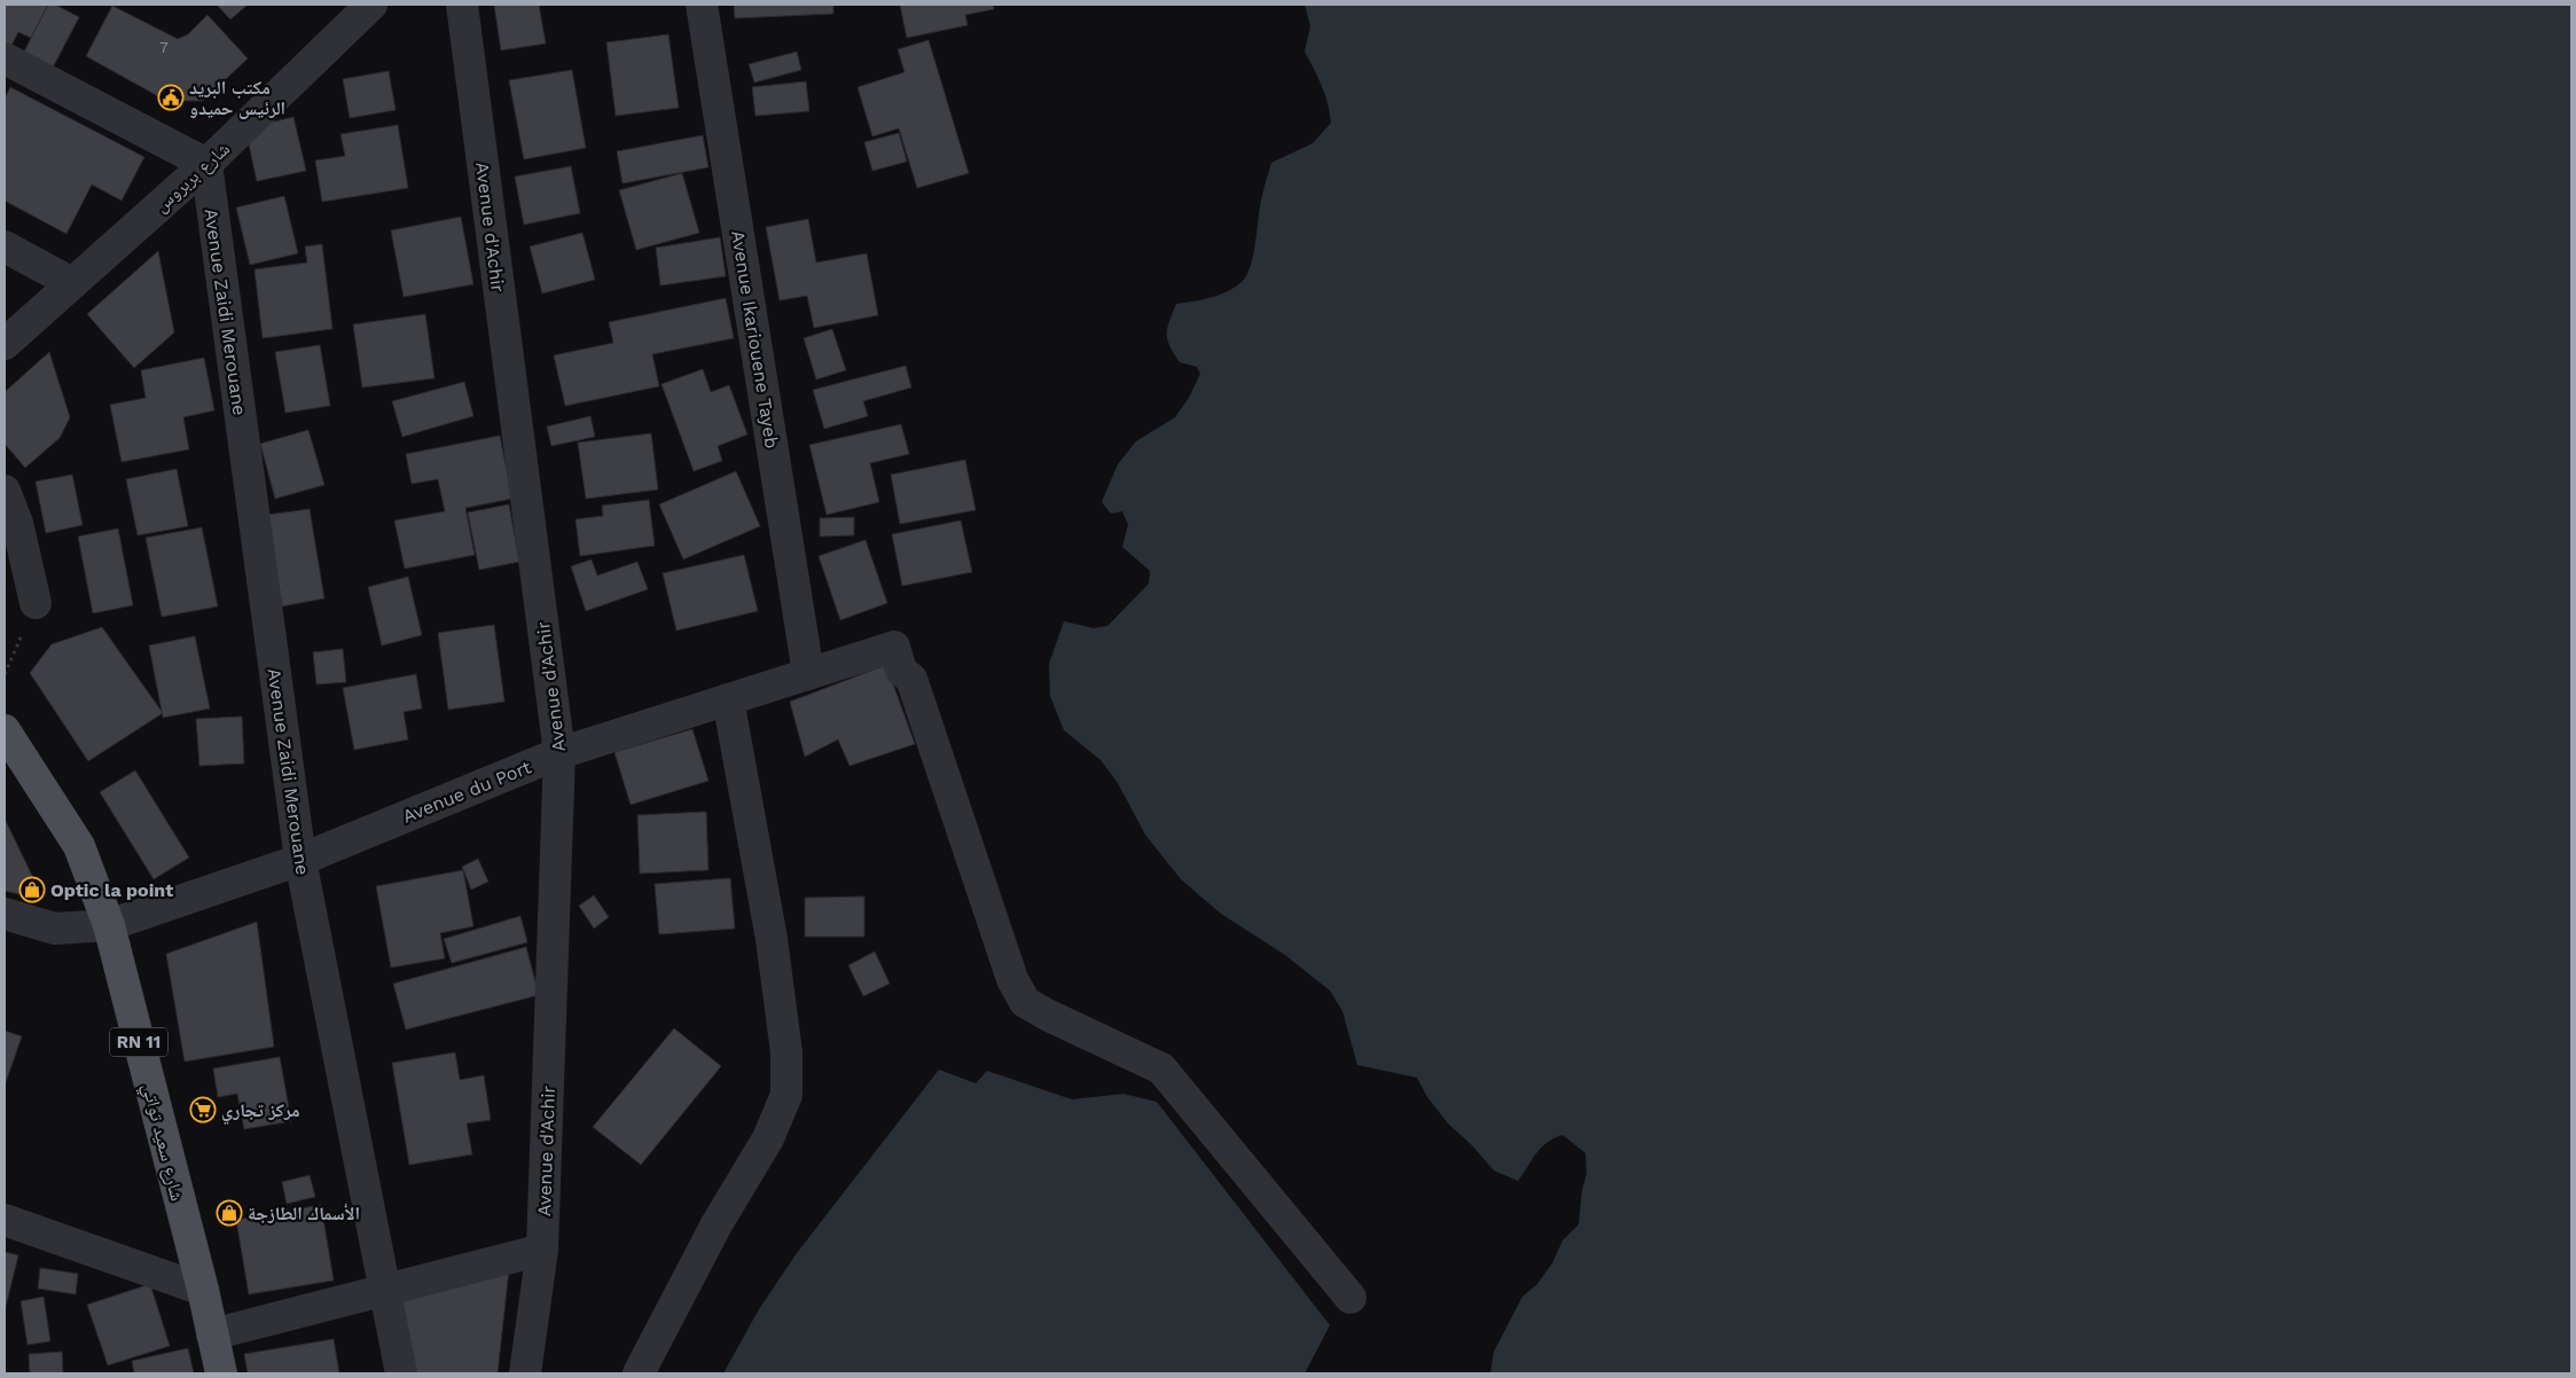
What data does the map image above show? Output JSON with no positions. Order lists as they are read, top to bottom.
{
  "streets": {
    "main road": ["RN 11", "شارع سعيد تواتي"],
    "street": [
      "شارع بربروس",
      "Avenue d'Achir",
      "Avenue Zaidi Merouane",
      "Avenue Ikariouene Tayeb",
      "Avenue du Port"
    ]
  },
  "crossings": [
    ["شارع بربروس", "Avenue Zaidi Merouane"],
    ["Avenue d'Achir", "Avenue du Port"],
    ["Avenue Zaidi Merouane", "Avenue du Port"],
    ["Avenue Ikariouene Tayeb", "Avenue du Port"],
    ["Avenue du Port", "شارع سعيد تواتي"]
  ],
  "places": {
    "public building": ["مكتب البريد الرئيس حميدو"],
    "shop": ["Optic la point", "الأسماك الطازجة"],
    "supermarket": ["مركز تجاري"]
  },
  "house_numbers": ["7"]
}
